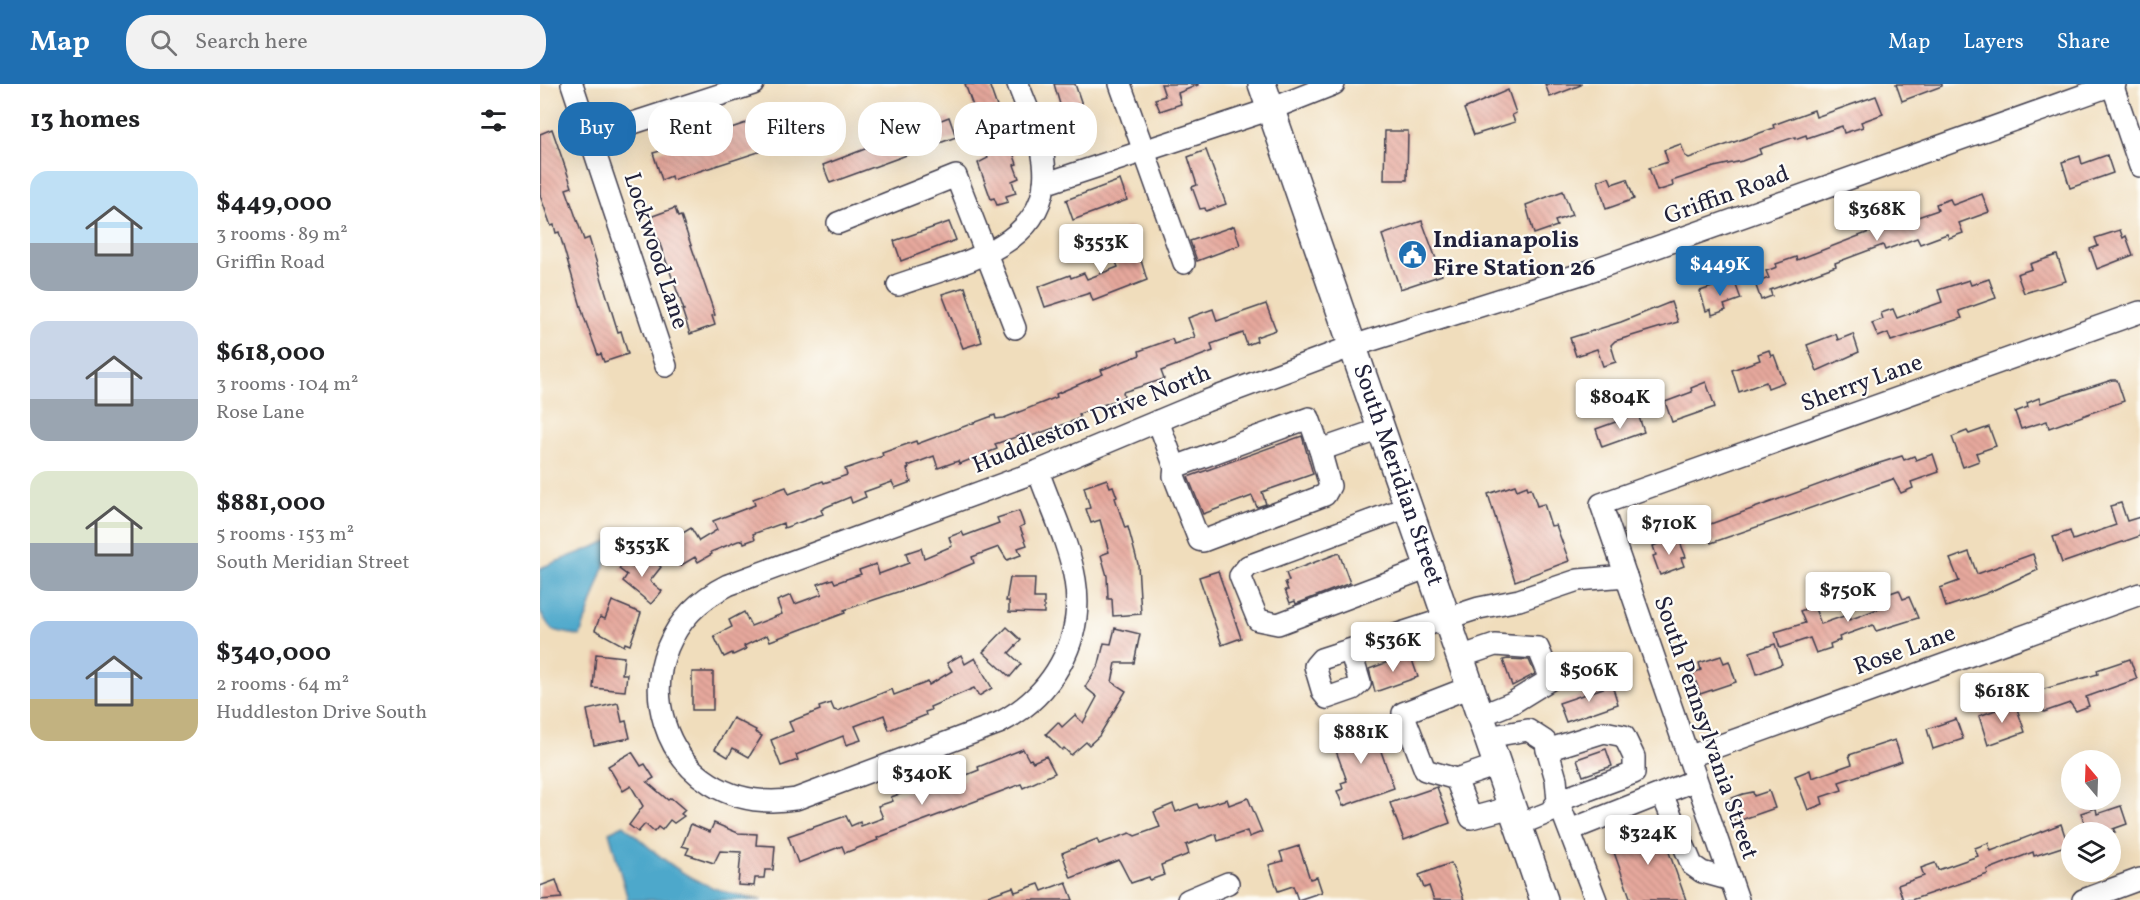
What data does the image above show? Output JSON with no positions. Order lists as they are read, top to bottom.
{
  "streets": {
    "main road": ["South Meridian Street"],
    "street": [
      "Griffin Road",
      "Lockwood Lane",
      "Sherry Lane",
      "Huddleston Drive North",
      "Rose Lane",
      "South Pennsylvania Street"
    ]
  },
  "crossings": [
    ["Griffin Road", "Huddleston Drive North"],
    ["Griffin Road", "South Meridian Street"],
    ["Sherry Lane", "South Pennsylvania Street"],
    ["Huddleston Drive North", "South Meridian Street"],
    ["Rose Lane", "South Pennsylvania Street"]
  ],
  "places": {
    "public building": ["Indianapolis Fire Station 26"]
  },
  "north": "top",
  "page": {
    "header": "Map",
    "search": "Search here",
    "nav": ["Map", "Layers", "Share"],
    "heading": "13 homes",
    "chip": [
      "Buy",
      "Rent",
      "Filters",
      "New",
      "Apartment"
    ],
    "list": [
      {
        "name": "$449,000",
        "note": "3 rooms · 89 m² · Griffin Road"
      },
      {
        "name": "$618,000",
        "note": "3 rooms · 104 m² · Rose Lane"
      },
      {
        "name": "$881,000",
        "note": "5 rooms · 153 m² · South Meridian Street"
      },
      {
        "name": "$340,000",
        "note": "2 rooms · 64 m² · Huddleston Drive South"
      }
    ],
    "price": [
      "$368K",
      "$353K",
      "$449K",
      "$804K",
      "$710K",
      "$353K",
      "$750K",
      "$536K",
      "$506K",
      "$618K",
      "$881K",
      "$340K",
      "$324K"
    ]
  }
}
